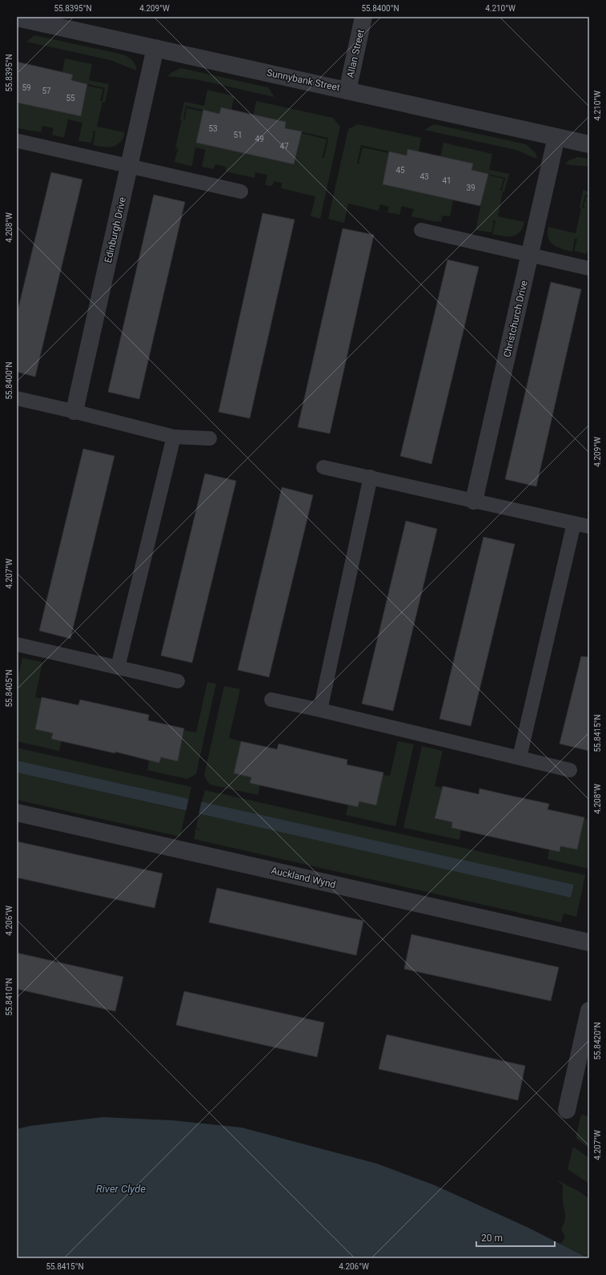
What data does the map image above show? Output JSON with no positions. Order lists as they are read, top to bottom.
{
  "streets": {
    "street": [
      "Allan Street",
      "Sunnybank Street",
      "Edinburgh Drive",
      "Christchurch Drive",
      "Auckland Wynd"
    ]
  },
  "crossings": [
    ["Allan Street", "Sunnybank Street"],
    ["Sunnybank Street", "Edinburgh Drive"],
    ["Sunnybank Street", "Christchurch Drive"]
  ],
  "water": ["River Clyde"],
  "house_numbers": [
    "59",
    "57",
    "55",
    "53",
    "51",
    "49",
    "47",
    "45",
    "43",
    "41",
    "39"
  ],
  "scale_bar": "20 m",
  "coordinates": [
    "55.8395°N",
    "4.209°W",
    "55.8400°N",
    "4.210°W",
    "4.208°W",
    "4.207°W",
    "55.8405°N",
    "55.8415°N",
    "4.206°W",
    "55.8410°N",
    "55.8420°N"
  ]
}
